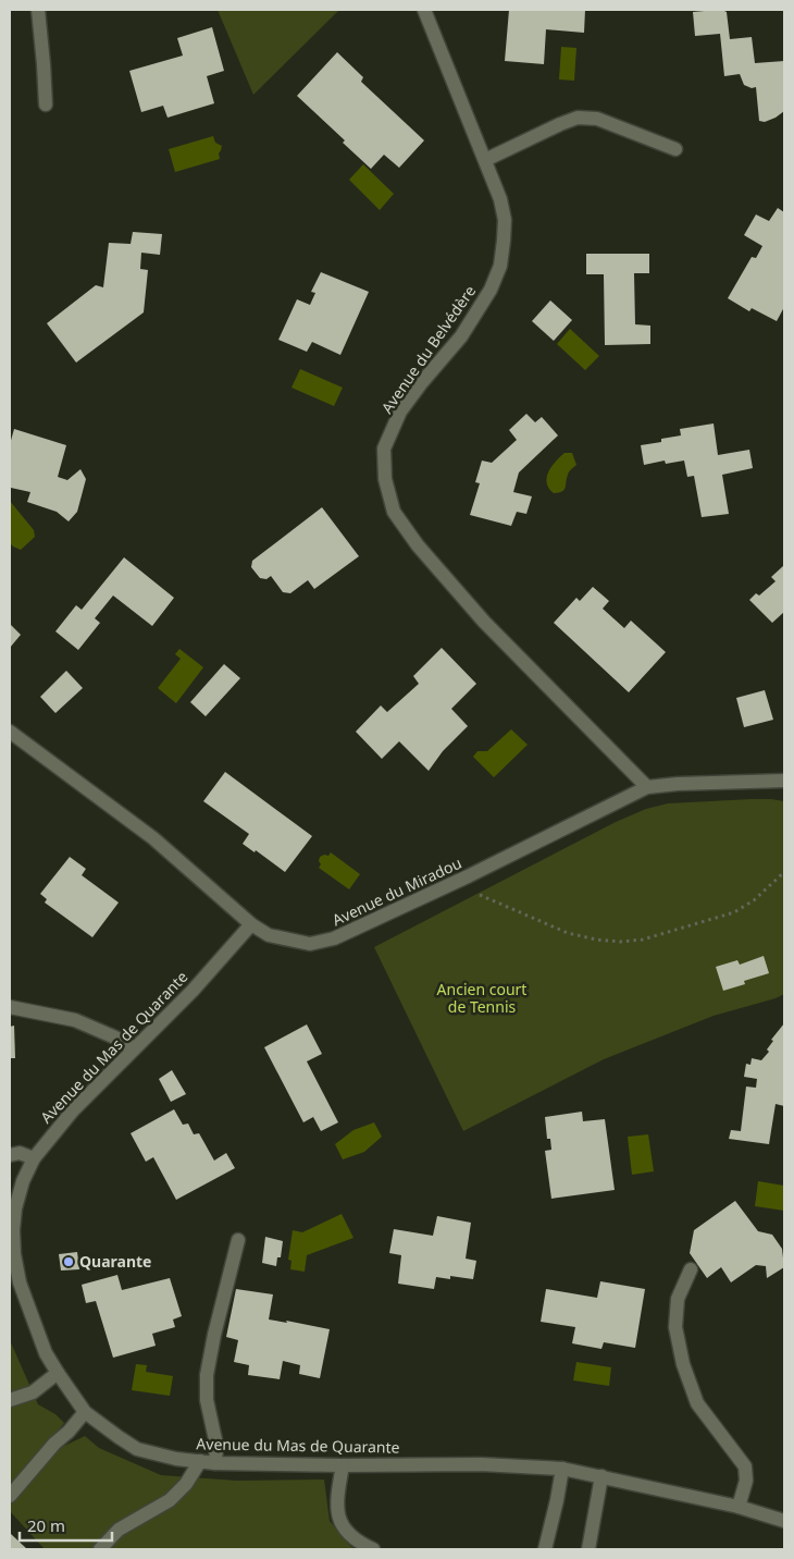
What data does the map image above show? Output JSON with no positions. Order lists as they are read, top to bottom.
{
  "streets": {
    "street": ["Avenue du Belvédère", "Avenue du Miradou", "Avenue du Mas de Quarante"]
  },
  "crossings": [
    ["Avenue du Belvédère", "Avenue du Miradou"],
    ["Avenue du Miradou", "Avenue du Mas de Quarante"]
  ],
  "parks": ["Ancien court de Tennis"],
  "places": ["Quarante"],
  "scale_bar": "20 m"
}
